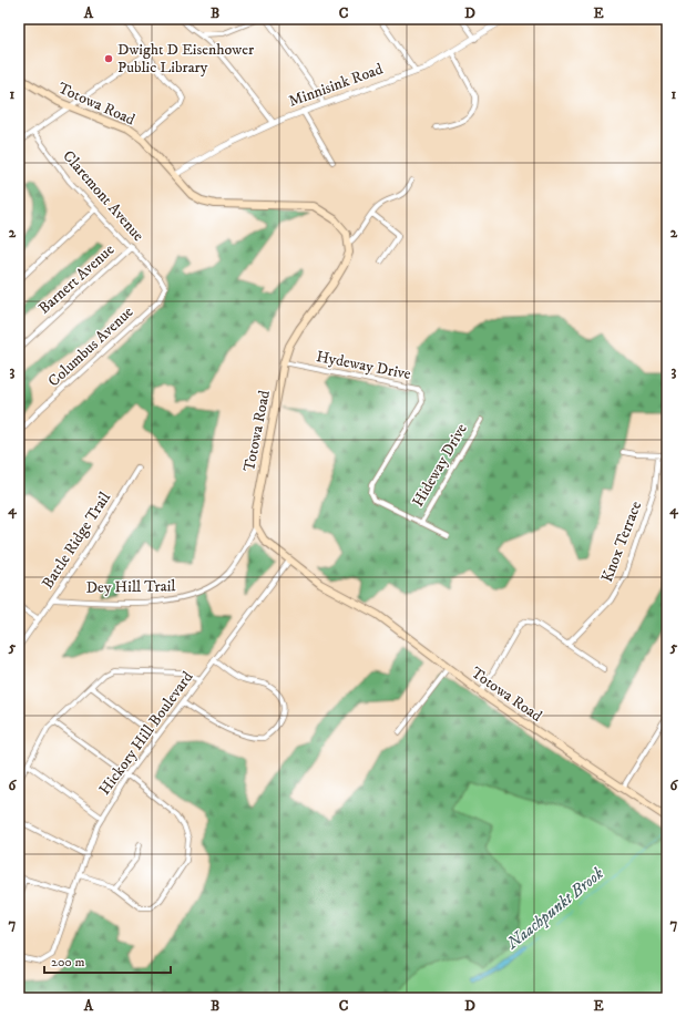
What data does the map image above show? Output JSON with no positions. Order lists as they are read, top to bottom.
{
  "streets": {
    "main road": ["Totowa Road"],
    "street": [
      "Minnisink Road",
      "Claremont Avenue",
      "Barnert Avenue",
      "Columbus Avenue",
      "Hydeway Drive",
      "Hideway Drive",
      "Battle Ridge Trail",
      "Knox Terrace",
      "Dey Hill Trail",
      "Hickory Hill Boulevard"
    ]
  },
  "crossings": [
    ["Minnisink Road", "Totowa Road"],
    ["Totowa Road", "Hydeway Drive"],
    ["Totowa Road", "Dey Hill Trail"],
    ["Totowa Road", "Hickory Hill Boulevard"],
    ["Claremont Avenue", "Barnert Avenue"],
    ["Claremont Avenue", "Columbus Avenue"],
    ["Hydeway Drive", "Hideway Drive"],
    ["Battle Ridge Trail", "Dey Hill Trail"]
  ],
  "water": ["Naachpunkt Brook"],
  "places": ["Dwight D Eisenhower Public Library"],
  "scale_bar": "200 m",
  "grid": {
    "columns": [
      "A",
      "B",
      "C",
      "D",
      "E"
    ],
    "rows": [
      "1",
      "2",
      "3",
      "4",
      "5",
      "6",
      "7"
    ]
  }
}
